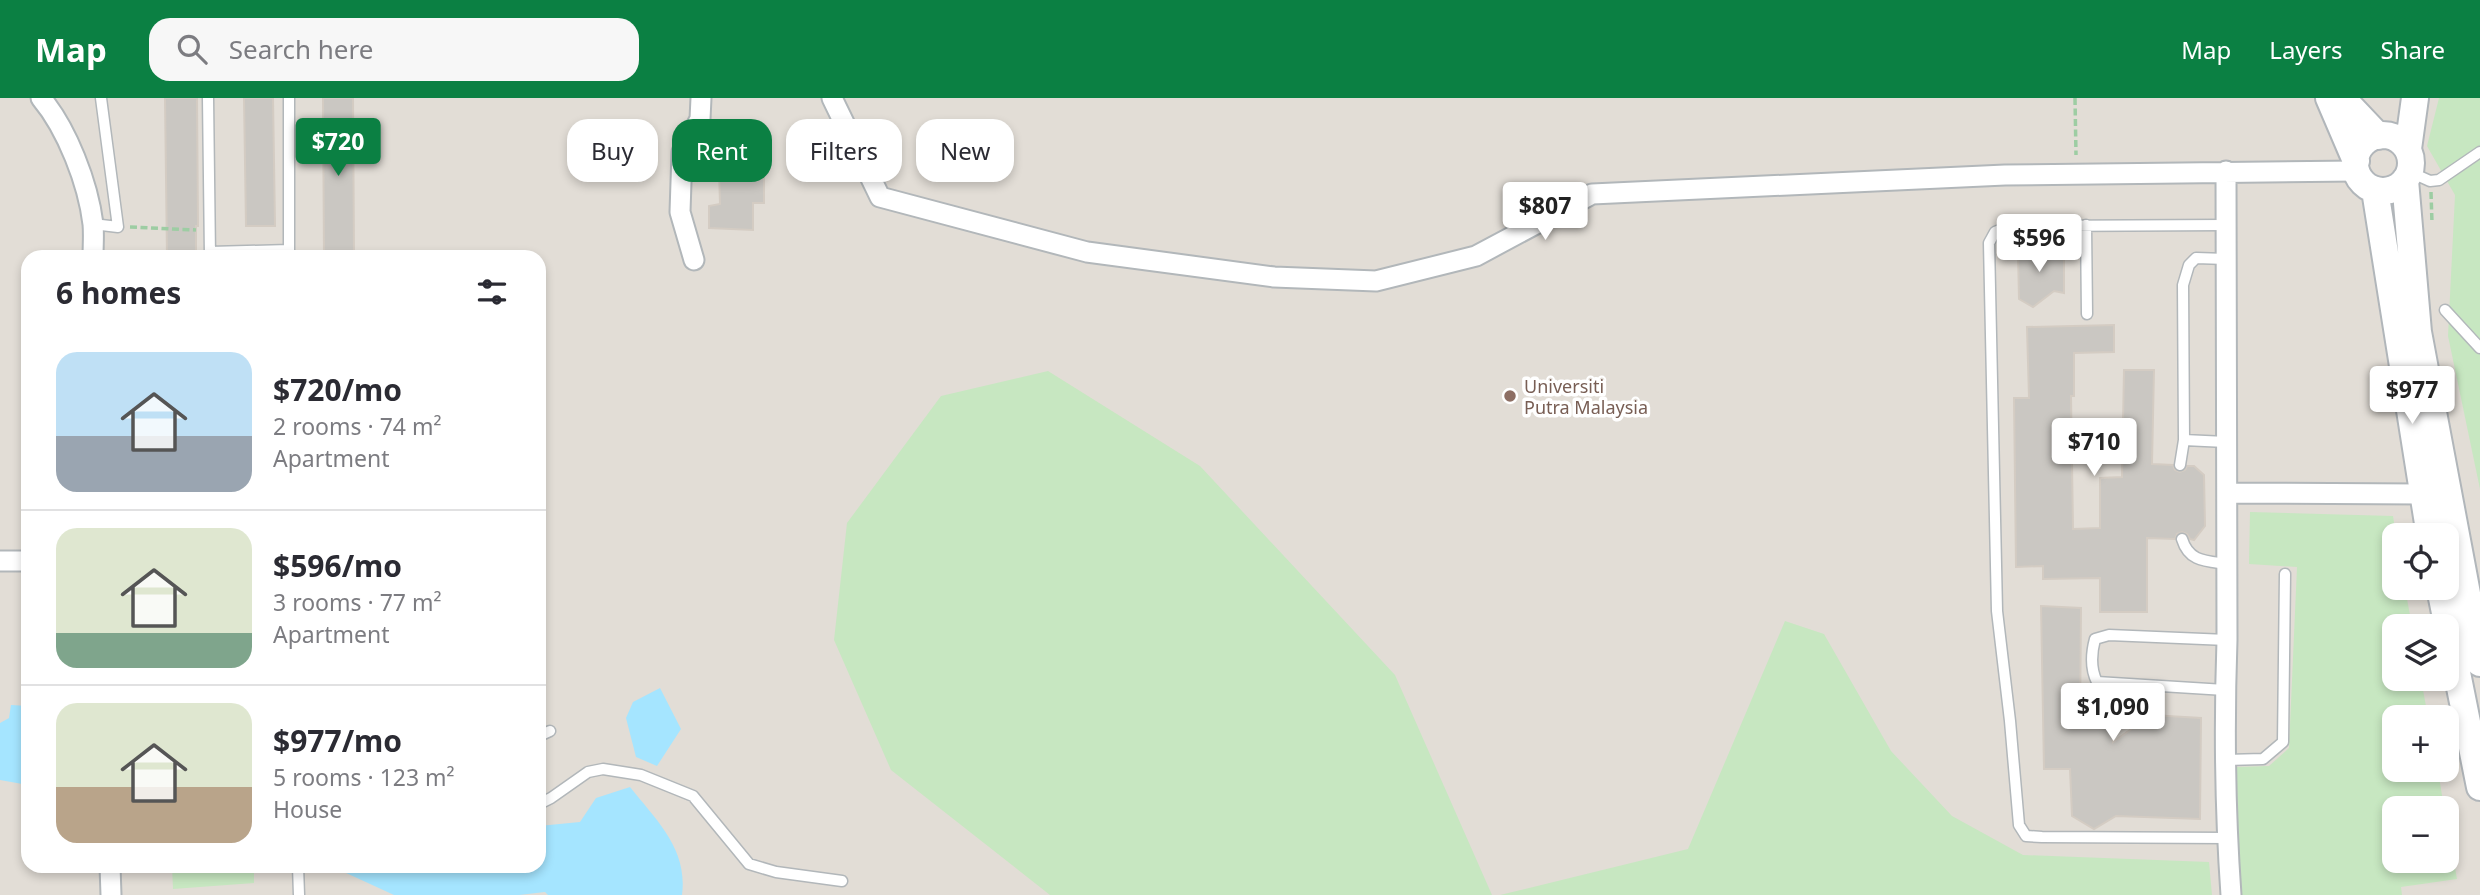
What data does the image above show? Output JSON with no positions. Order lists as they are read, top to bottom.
{
  "places": ["Universiti Putra Malaysia"],
  "page": {
    "header": "Map",
    "search": "Search here",
    "nav": ["Map", "Layers", "Share"],
    "price": [
      "$720",
      "$807",
      "$596",
      "$977",
      "$710",
      "$1,090"
    ],
    "chip": [
      "Buy",
      "Rent",
      "Filters",
      "New"
    ],
    "heading": "6 homes",
    "list": [
      {
        "name": "$720/mo",
        "note": "2 rooms · 74 m² · Apartment"
      },
      {
        "name": "$596/mo",
        "note": "3 rooms · 77 m² · Apartment"
      },
      {
        "name": "$977/mo",
        "note": "5 rooms · 123 m² · House"
      }
    ],
    "map_buttons": ["+", "−"]
  }
}
